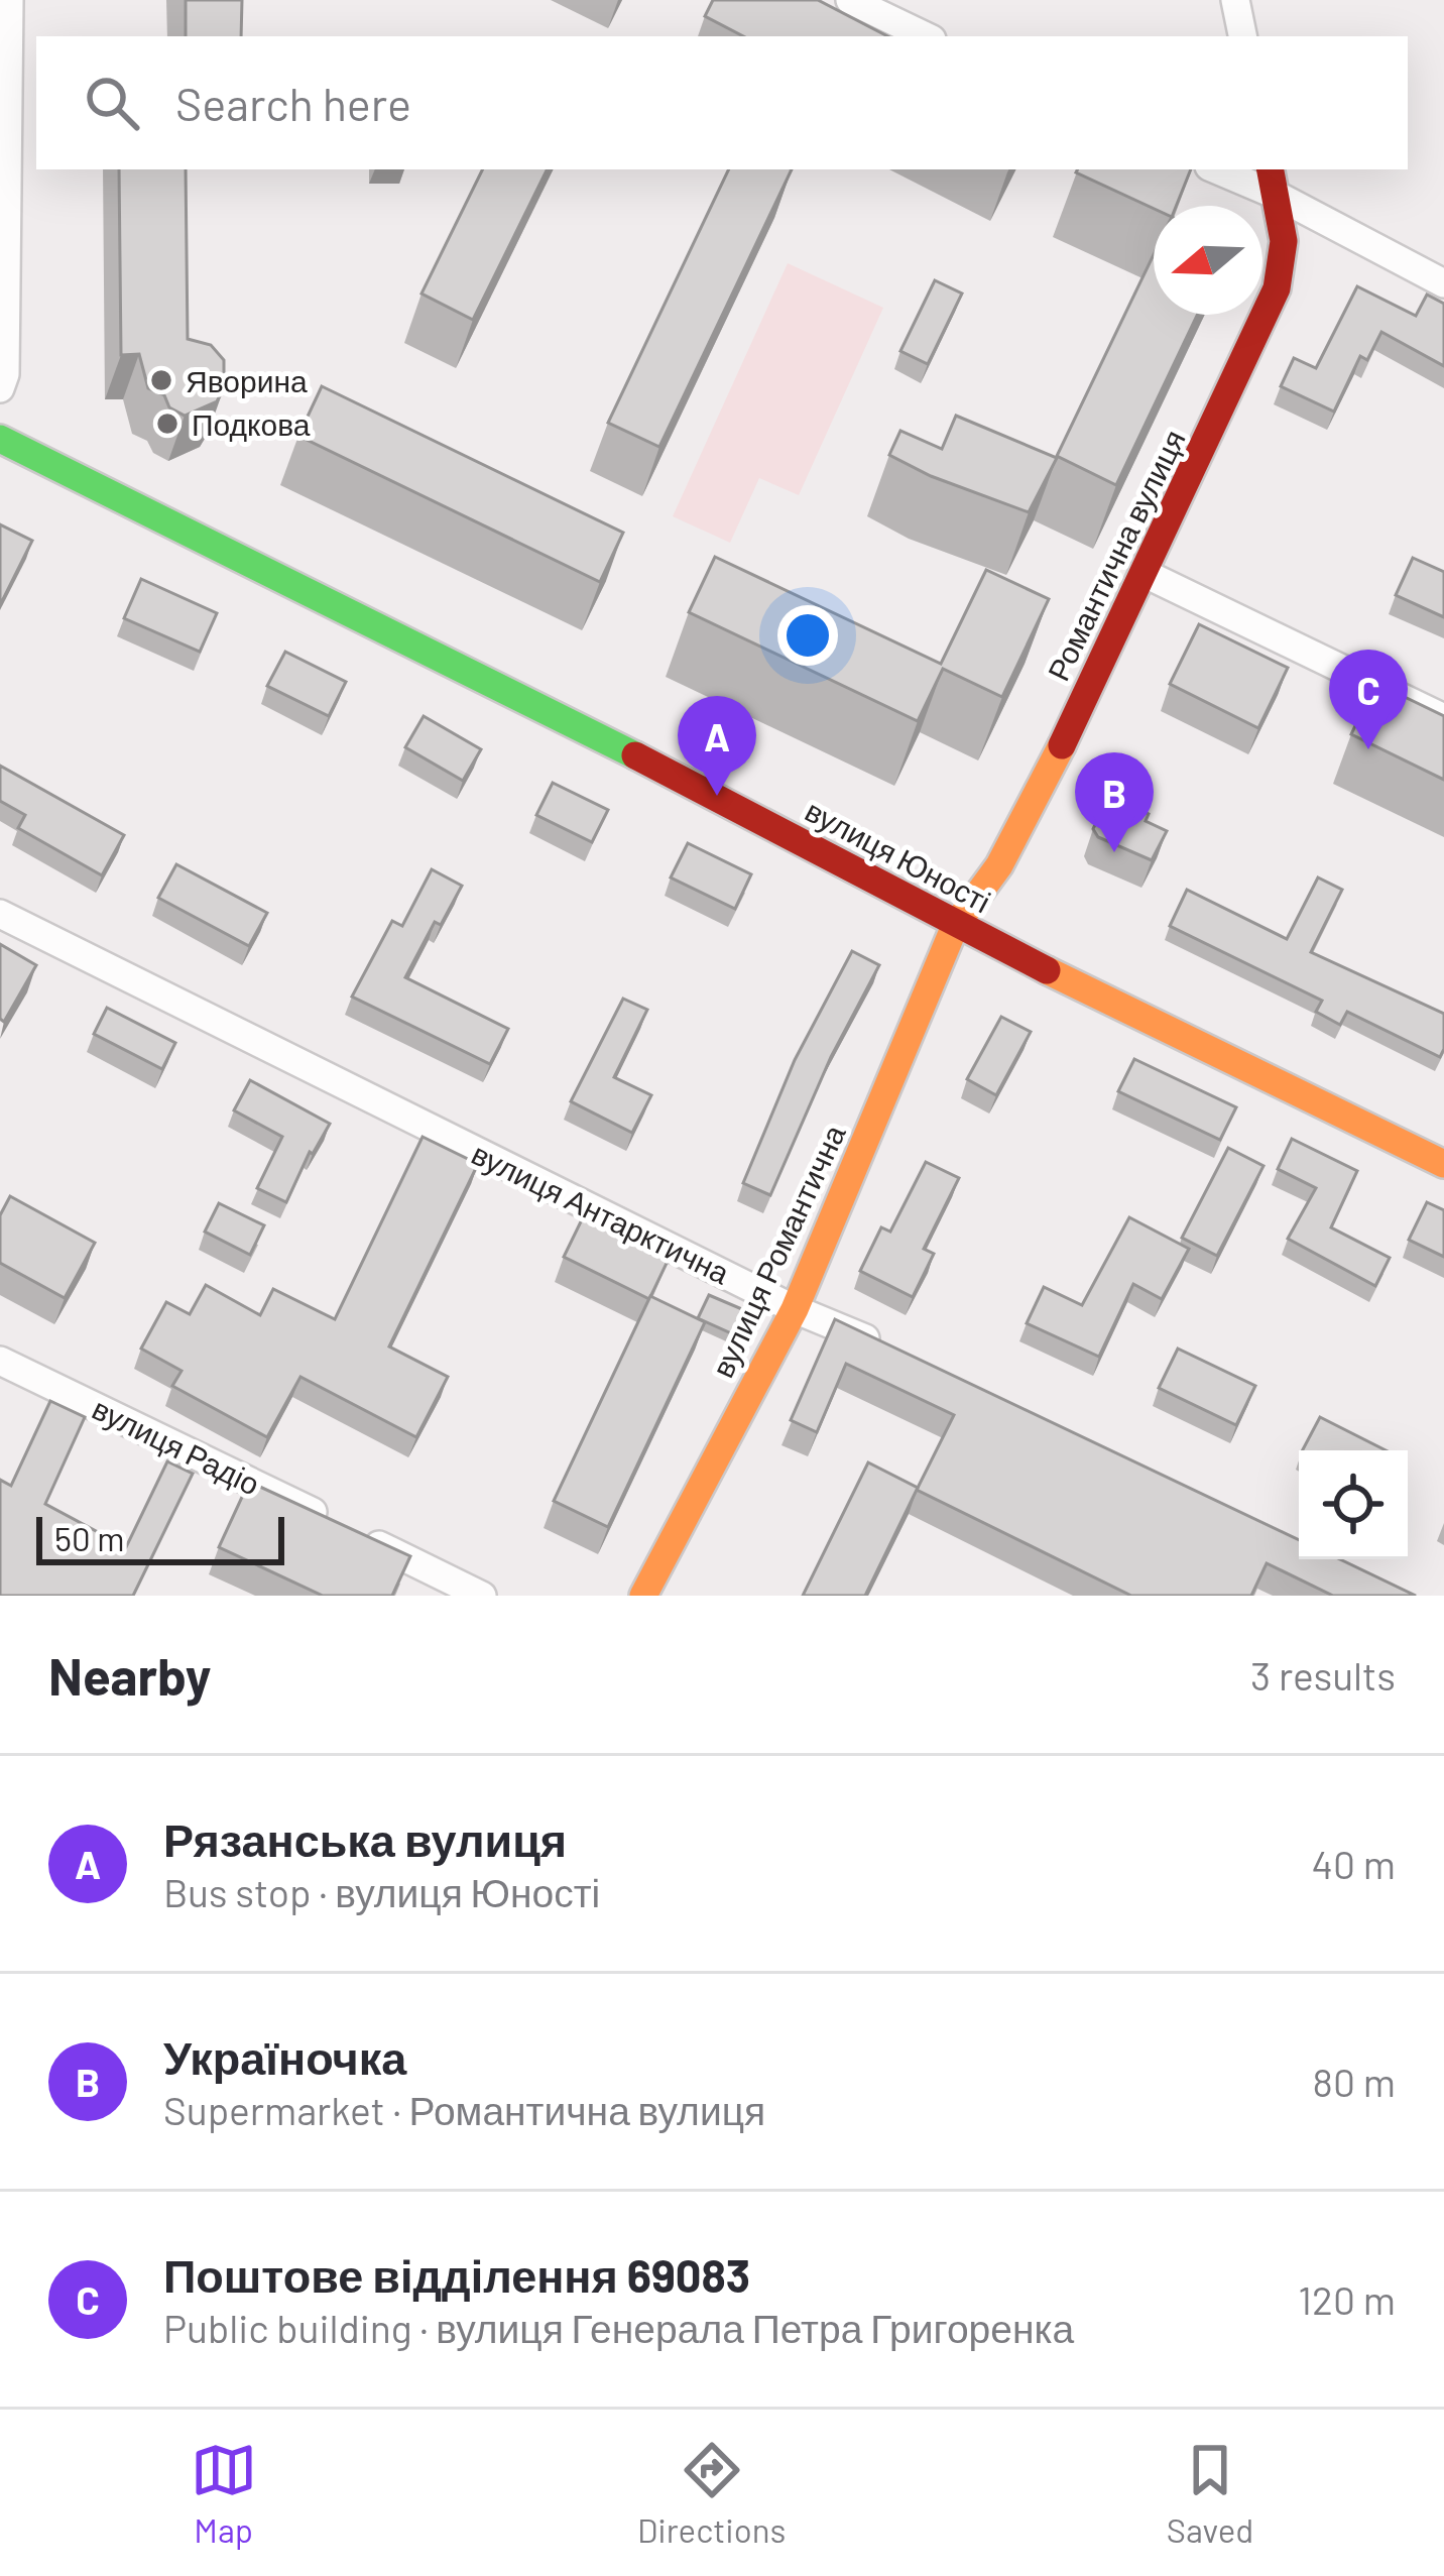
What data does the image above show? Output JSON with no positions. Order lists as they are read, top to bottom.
{
  "streets": {
    "street": [
      "Романтична вулиця",
      "вулиця Юності",
      "вулиця Антарктична",
      "вулиця Романтична",
      "вулиця Радіо"
    ]
  },
  "crossings": [
    ["Романтична вулиця", "вулиця Юності"],
    ["Романтична вулиця", "вулиця Романтична"],
    ["вулиця Юності", "вулиця Романтична"],
    ["вулиця Антарктична", "вулиця Романтична"]
  ],
  "places": ["Яворина", "Подкова"],
  "scale_bar": "50 m",
  "north": "left",
  "page": {
    "search": "Search here",
    "pins": ["C", "A", "B"],
    "scale": "50 m",
    "heading": ["Nearby", "3 results"],
    "list": [
      {
        "mark": "A",
        "name": "Рязанська вулиця",
        "note": "Bus stop · вулиця Юності",
        "value": "40 m"
      },
      {
        "mark": "B",
        "name": "Україночка",
        "note": "Supermarket · Романтична вулиця",
        "value": "80 m"
      },
      {
        "mark": "C",
        "name": "Поштове відділення 69083",
        "note": "Public building · вулиця Генерала Петра Григоренка",
        "value": "120 m"
      }
    ],
    "nav": ["Map", "Directions", "Saved"]
  }
}
